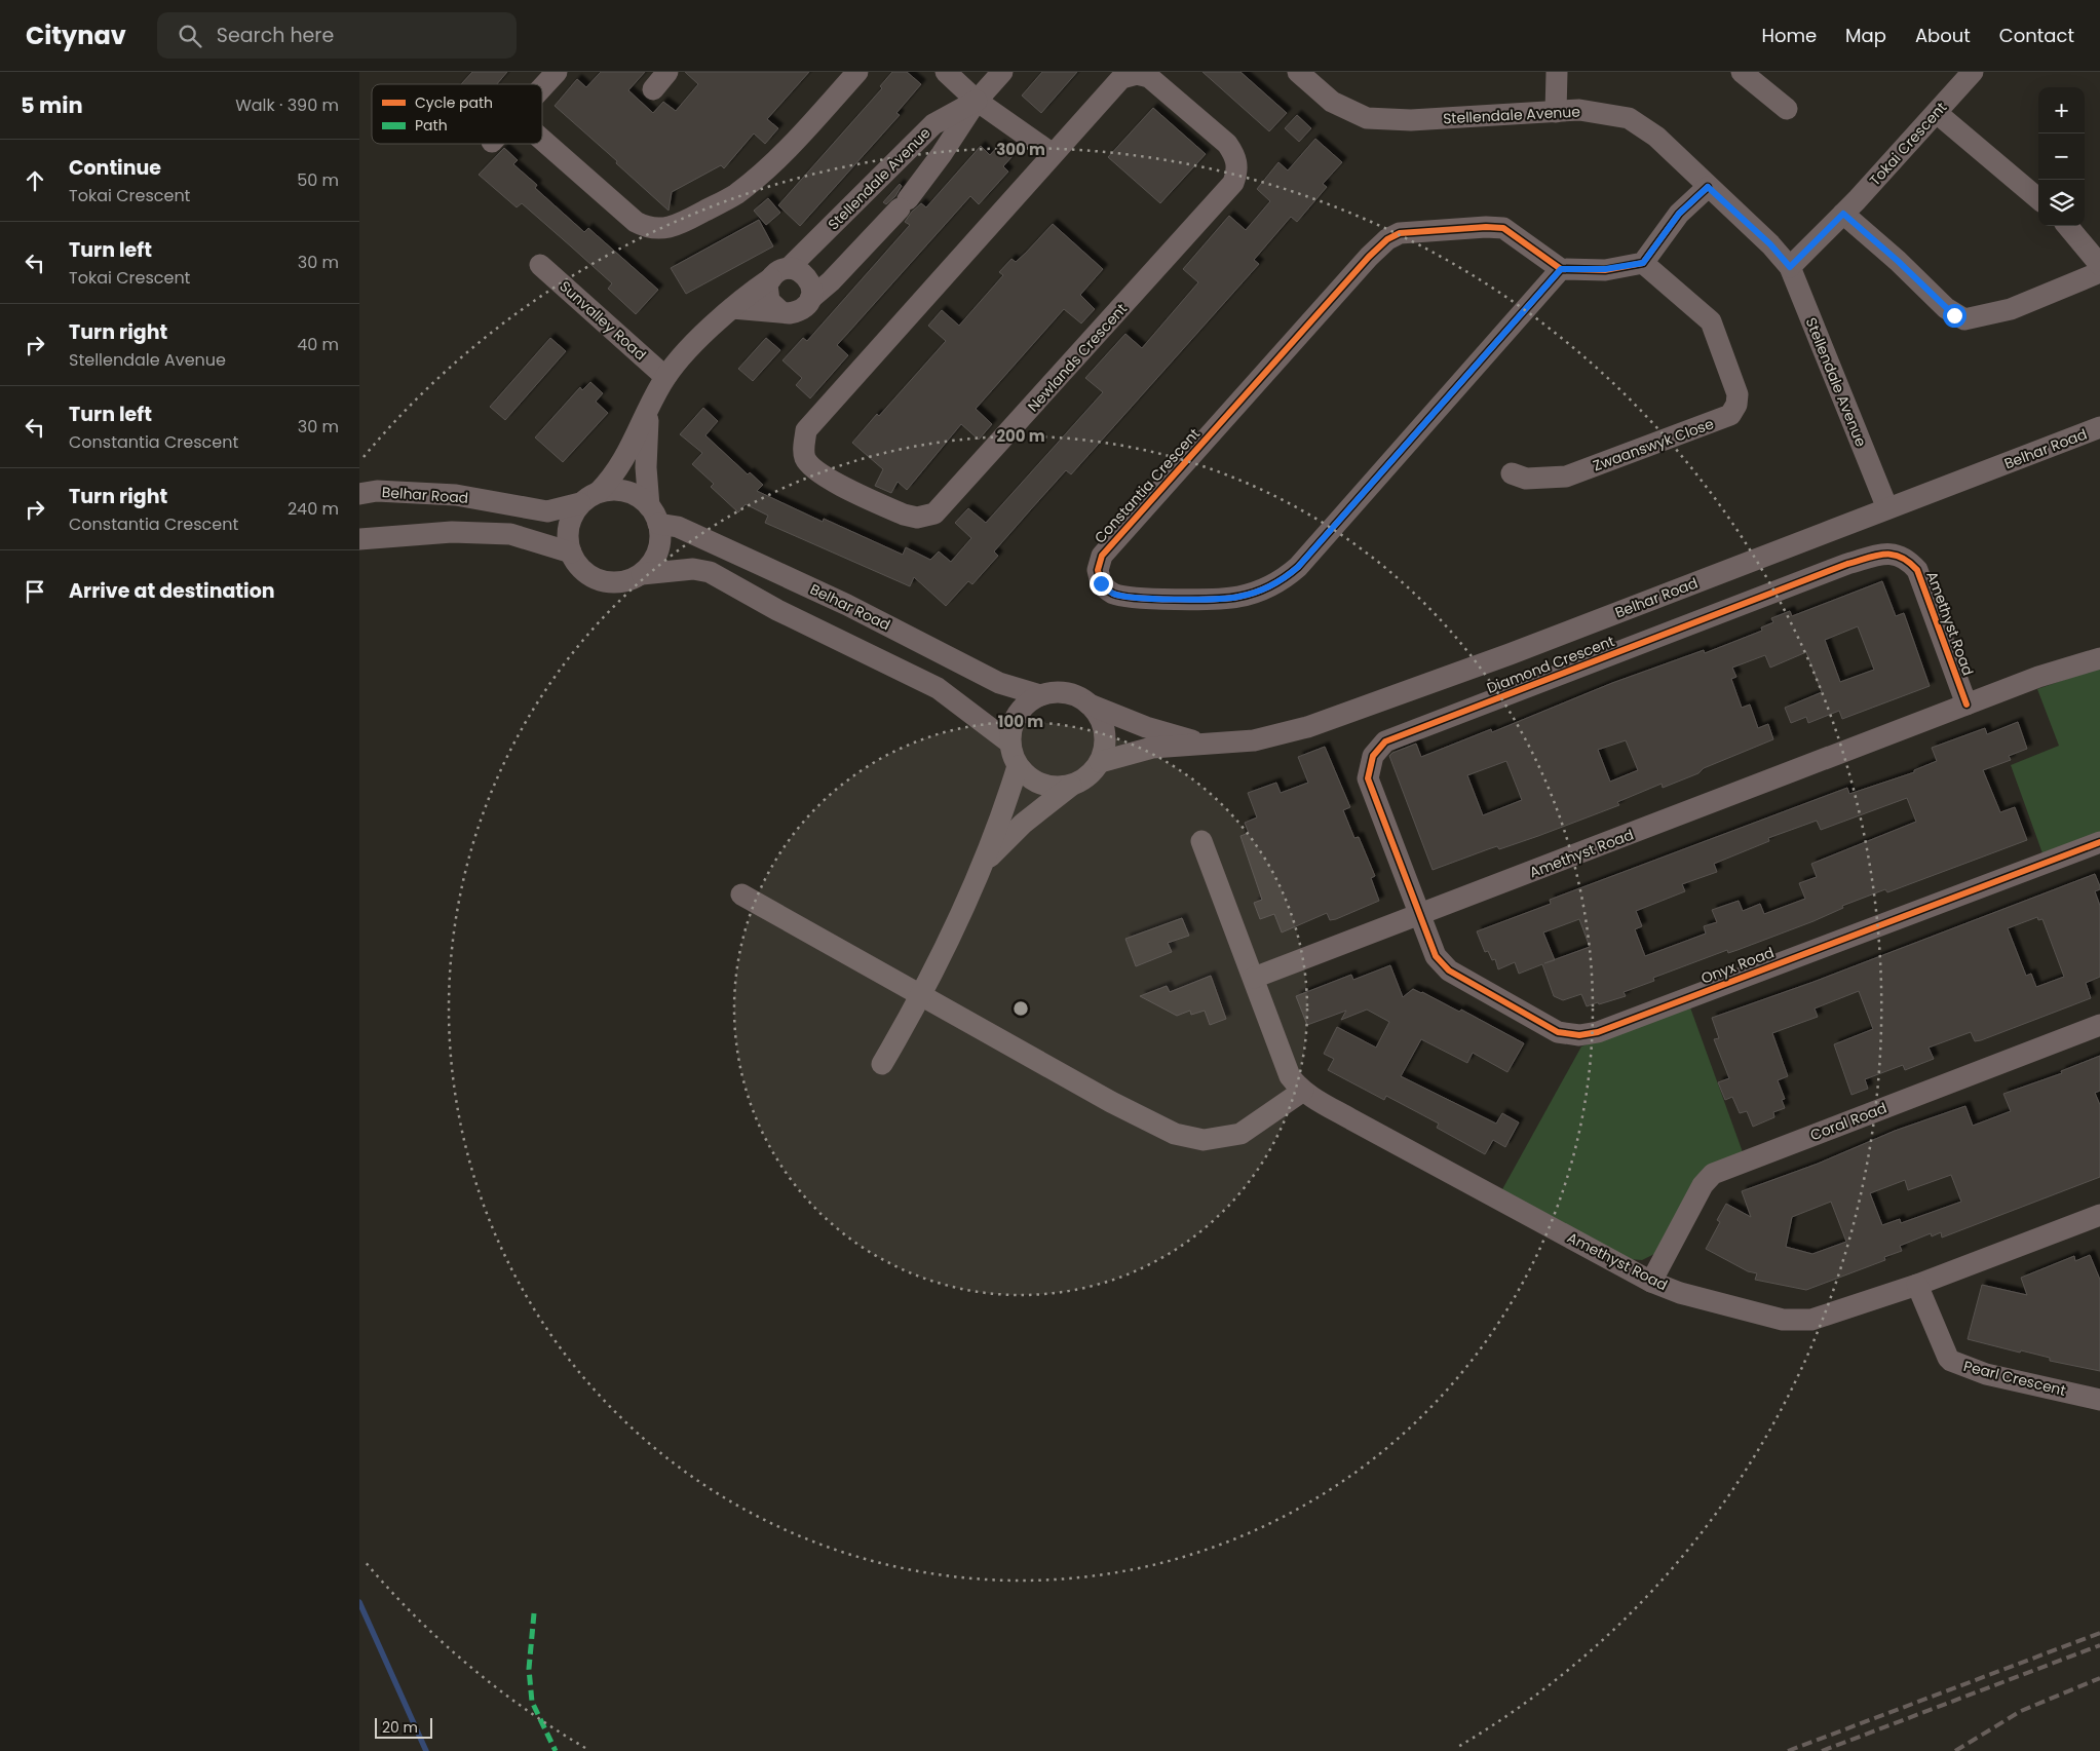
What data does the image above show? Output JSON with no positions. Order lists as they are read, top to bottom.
{
  "streets": {
    "street": [
      "Stellendale Avenue",
      "Tokai Crescent",
      "Sunvalley Road",
      "Newlands Crescent",
      "Zwaanswyk Close",
      "Belhar Road",
      "Constantia Crescent",
      "Amethyst Road",
      "Diamond Crescent",
      "Onyx Road",
      "Coral Road",
      "Pearl Crescent"
    ]
  },
  "crossings": [
    ["Stellendale Avenue", "Tokai Crescent"],
    ["Stellendale Avenue", "Sunvalley Road"],
    ["Stellendale Avenue", "Belhar Road"],
    ["Amethyst Road", "Diamond Crescent"],
    ["Amethyst Road", "Onyx Road"],
    ["Amethyst Road", "Coral Road"],
    ["Amethyst Road", "Pearl Crescent"],
    ["Diamond Crescent", "Onyx Road"]
  ],
  "legend": ["Cycle path", "Path"],
  "scale_bar": "20 m",
  "page": {
    "header": "Citynav",
    "search": "Search here",
    "nav": [
      "Home",
      "Map",
      "About",
      "Contact"
    ],
    "heading": ["5 min", "Walk · 390 m"],
    "map_buttons": ["+", "−"],
    "list": [
      ["Continue", "Tokai Crescent", "50 m"],
      ["Turn left", "Tokai Crescent", "30 m"],
      ["Turn right", "Stellendale Avenue", "40 m"],
      ["Turn left", "Constantia Crescent", "30 m"],
      ["Turn right", "Constantia Crescent", "240 m"],
      "Arrive at destination"
    ],
    "scale": "20 m"
  },
  "rings": ["300 m", "200 m", "100 m"]
}
